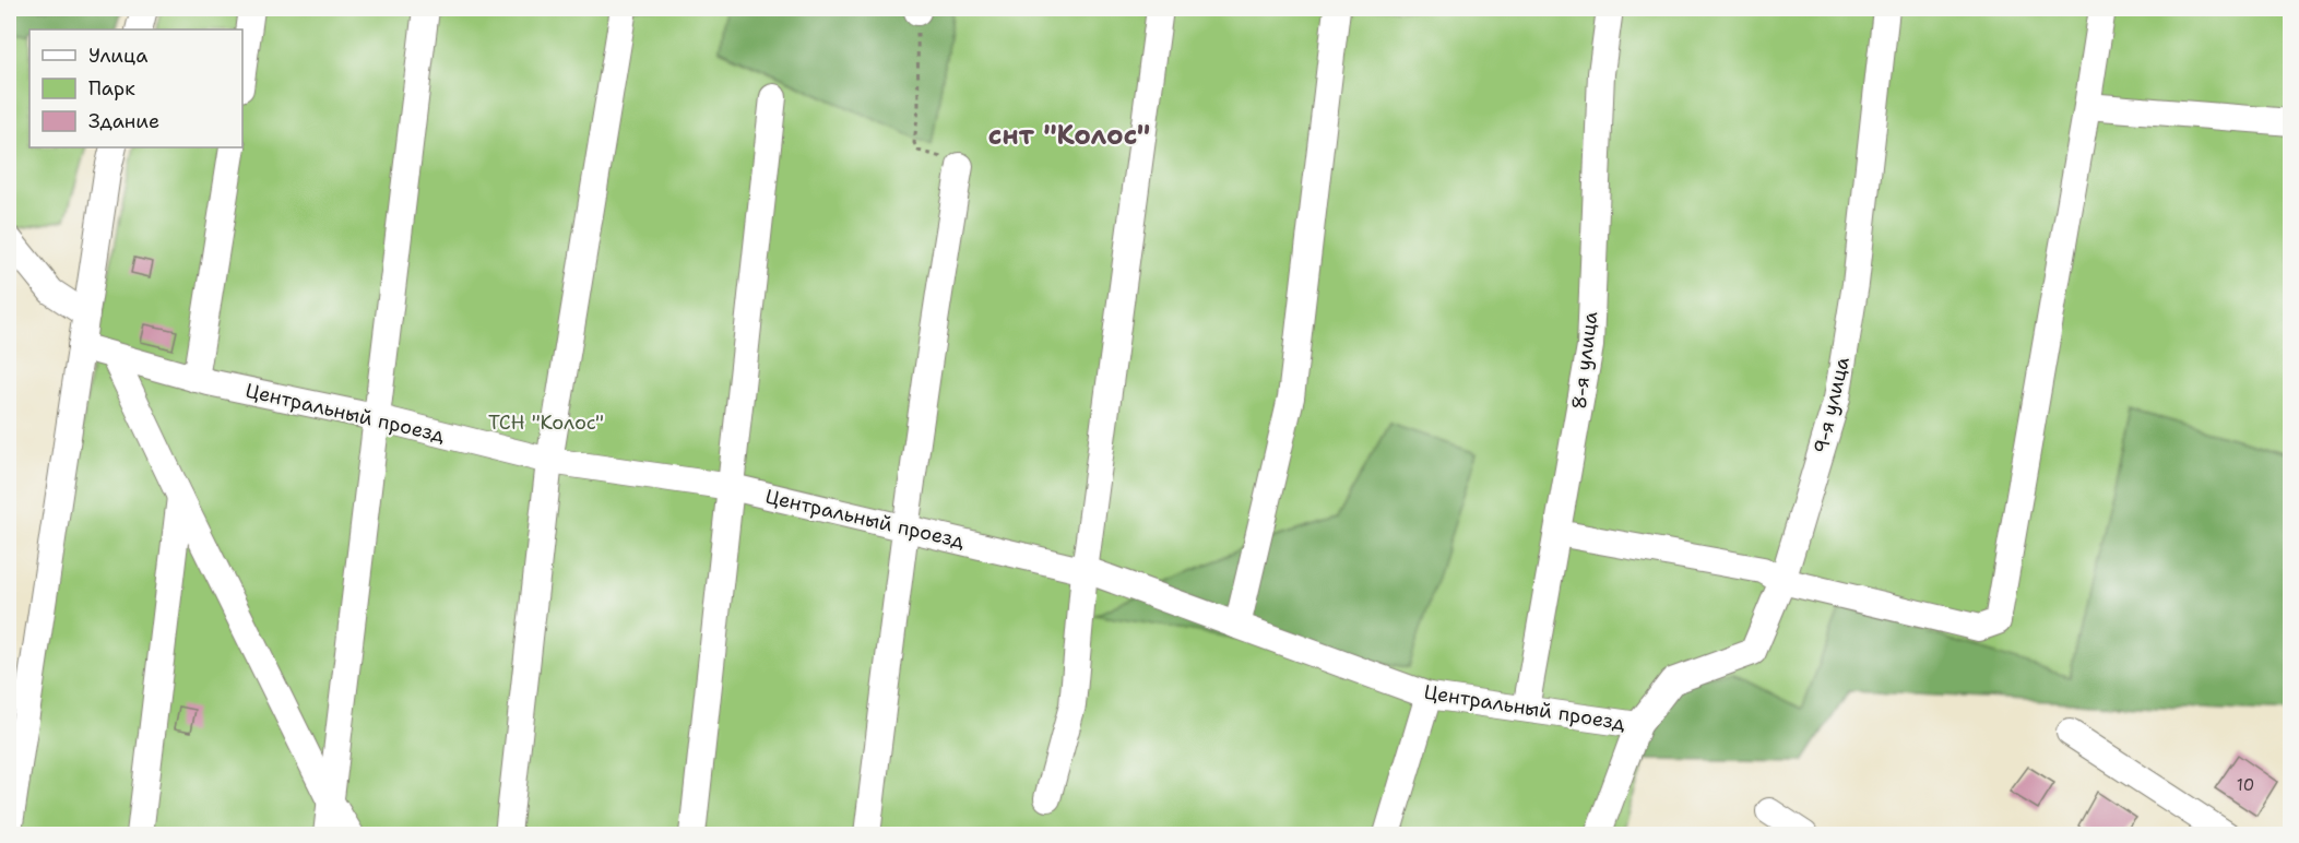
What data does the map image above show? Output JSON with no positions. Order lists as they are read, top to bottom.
{
  "streets": {
    "street": ["8-я улица", "9-я улица", "Центральный проезд"]
  },
  "crossings": [
    ["8-я улица", "Центральный проезд"],
    ["9-я улица", "Центральный проезд"]
  ],
  "districts": ["снт \"Колос\""],
  "parks": ["ТСН \"Колос\""],
  "house_numbers": ["10"],
  "legend": ["Улица", "Парк", "Здание"]
}
